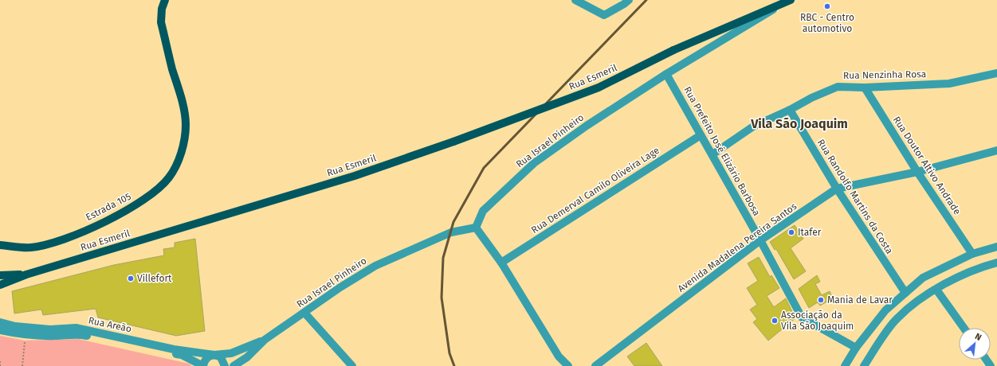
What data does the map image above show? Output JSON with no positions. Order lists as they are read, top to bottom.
{
  "streets": {
    "main road": ["Rua Esmeril", "Estrada 105"],
    "street": [
      "Rua Nenzinha Rosa",
      "Rua Israel Pinheiro",
      "Rua Prefeito José Elizário Barbosa",
      "Rua Doutor Altivo Andrade",
      "Rua Demerval Camilo Oliveira Lage",
      "Rua Randolfo Martins da Costa",
      "Avenida Madalena Pereira Santos",
      "Rua Areão"
    ]
  },
  "crossings": [
    ["Rua Nenzinha Rosa", "Rua Prefeito José Elizário Barbosa"],
    ["Rua Nenzinha Rosa", "Rua Doutor Altivo Andrade"],
    ["Rua Nenzinha Rosa", "Rua Randolfo Martins da Costa"],
    ["Rua Esmeril", "Rua Israel Pinheiro"],
    ["Rua Israel Pinheiro", "Rua Prefeito José Elizário Barbosa"],
    ["Rua Israel Pinheiro", "Rua Areão"],
    ["Rua Prefeito José Elizário Barbosa", "Rua Demerval Camilo Oliveira Lage"],
    ["Rua Prefeito José Elizário Barbosa", "Avenida Madalena Pereira Santos"],
    ["Rua Doutor Altivo Andrade", "Avenida Madalena Pereira Santos"],
    ["Rua Randolfo Martins da Costa", "Avenida Madalena Pereira Santos"]
  ],
  "districts": ["Vila São Joaquim"],
  "places": [
    "RBC - Centro automotivo",
    "Itafer",
    "Villefort",
    "Mania de Lavar",
    "Associação da Vila São Joaquim"
  ],
  "north": "top right"
}
